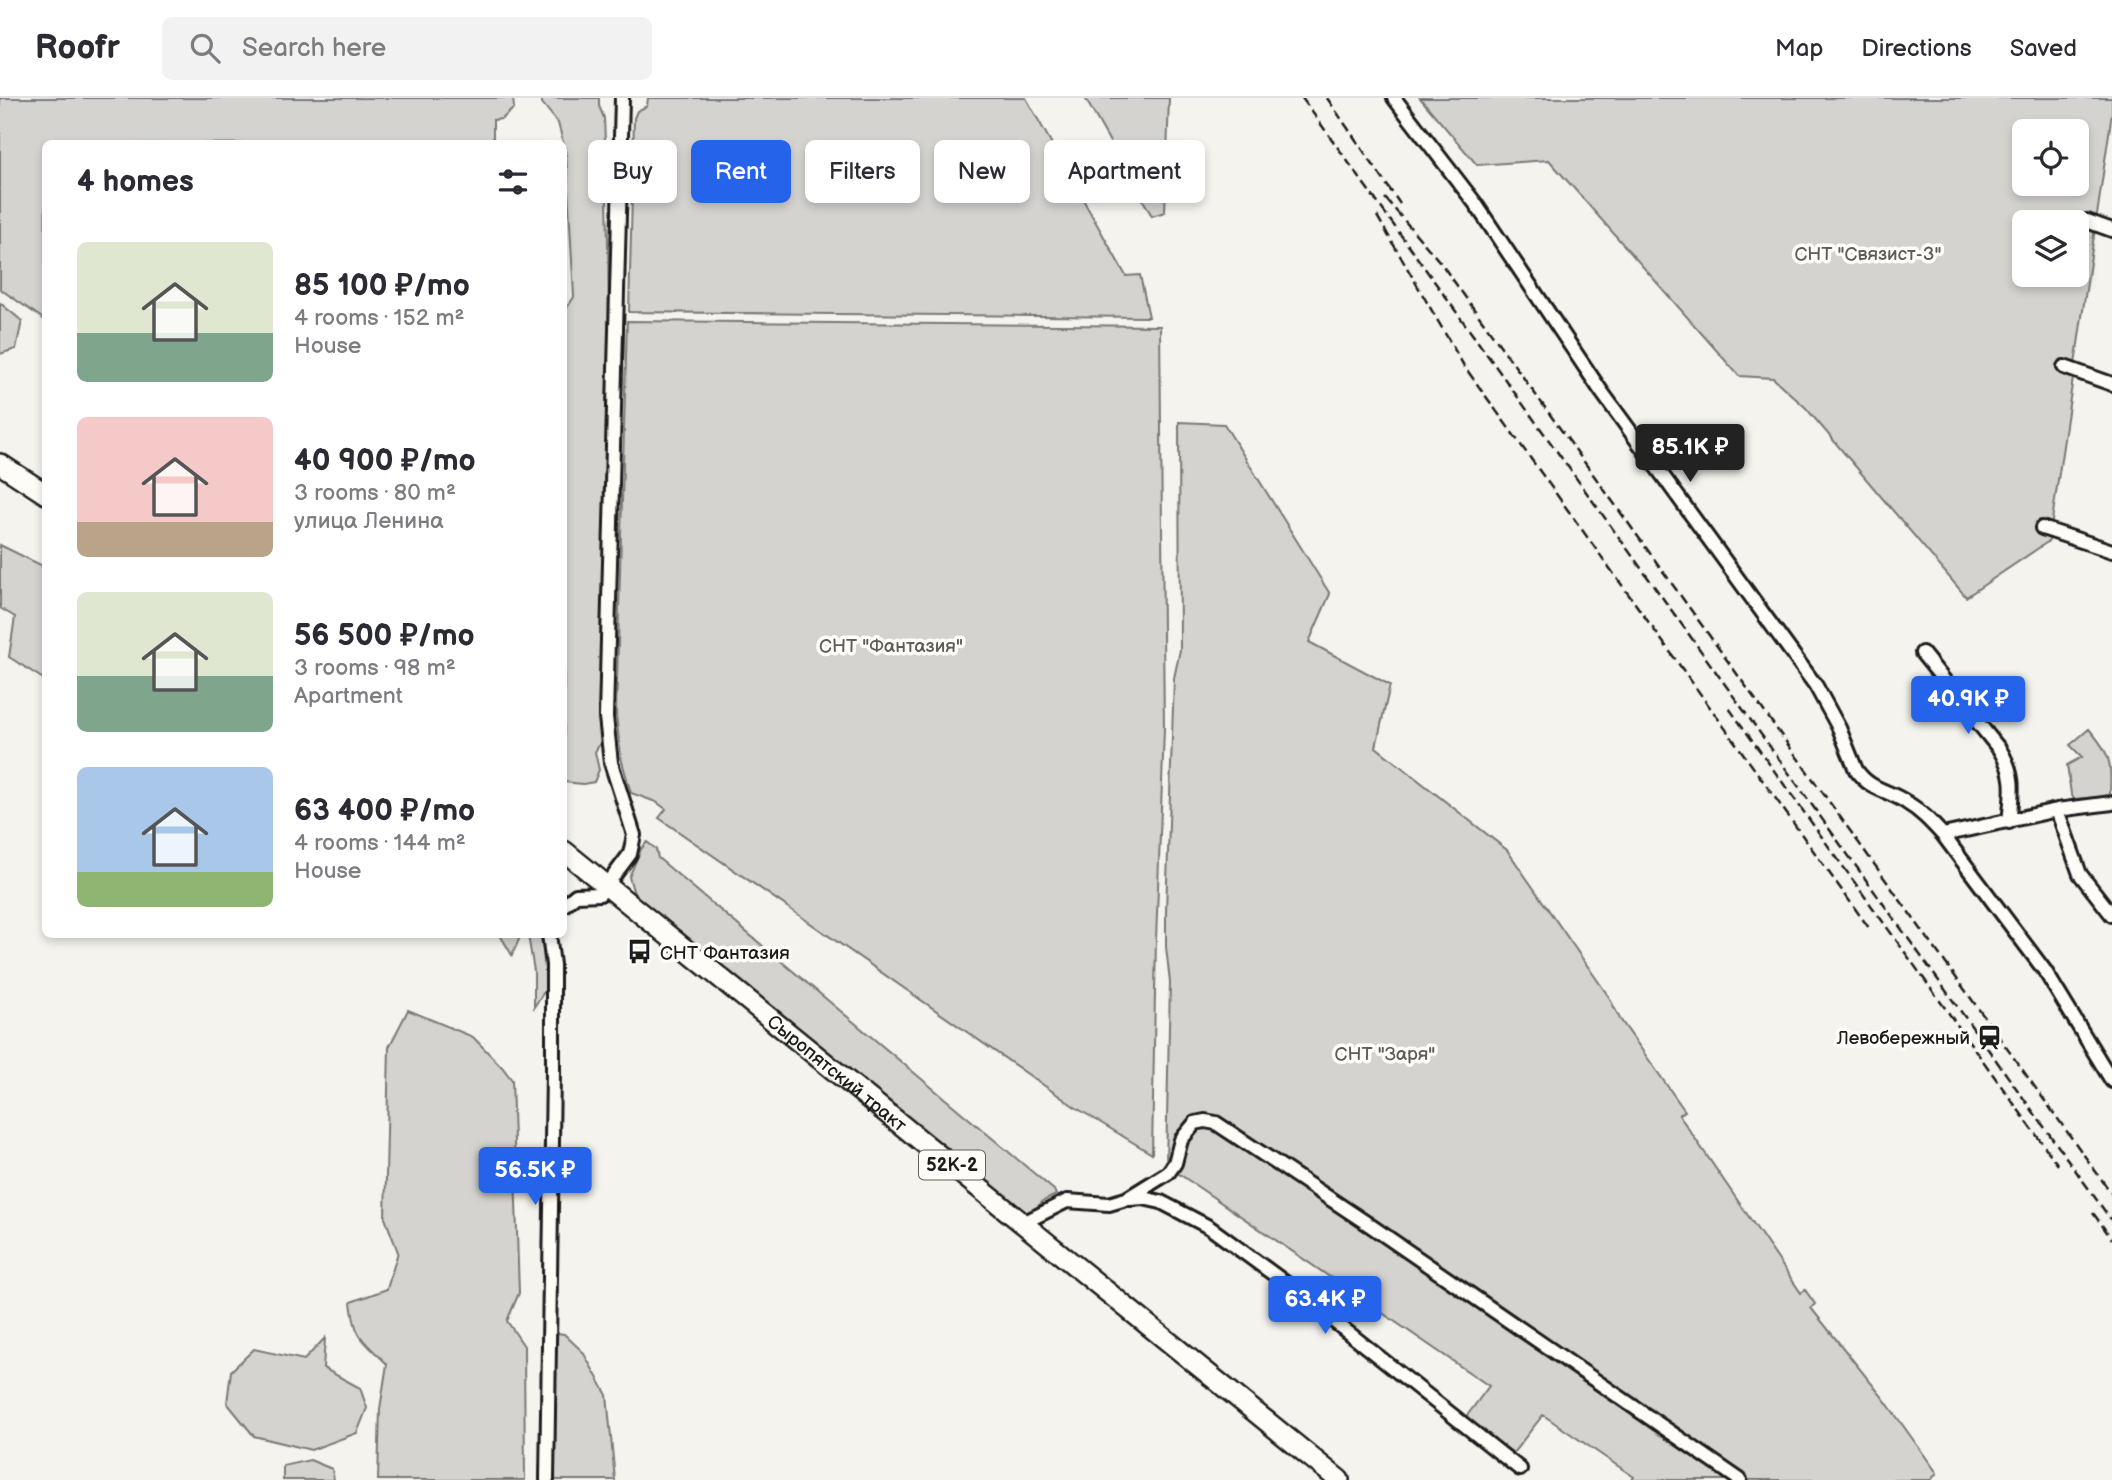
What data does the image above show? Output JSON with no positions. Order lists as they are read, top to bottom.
{
  "streets": {
    "main road": ["Сыропятский тракт", "52К-2"]
  },
  "parks": ["СНТ \"Связист-3\"", "СНТ \"Фантазия\"", "СНТ \"Заря\""],
  "places": {
    "bus stop": ["СНТ Фантазия"],
    "station": ["Левобережный"]
  },
  "page": {
    "header": "Roofr",
    "search": "Search here",
    "nav": ["Map", "Directions", "Saved"],
    "chip": [
      "Buy",
      "Rent",
      "Filters",
      "New",
      "Apartment"
    ],
    "heading": "4 homes",
    "list": [
      {
        "name": "85 100 ₽/mo",
        "note": "4 rooms · 152 m² · House"
      },
      {
        "name": "40 900 ₽/mo",
        "note": "3 rooms · 80 m² · улица Ленина"
      },
      {
        "name": "56 500 ₽/mo",
        "note": "3 rooms · 98 m² · Apartment"
      },
      {
        "name": "63 400 ₽/mo",
        "note": "4 rooms · 144 m² · House"
      }
    ],
    "price": [
      "85.1K ₽",
      "40.9K ₽",
      "56.5K ₽",
      "63.4K ₽"
    ]
  }
}
